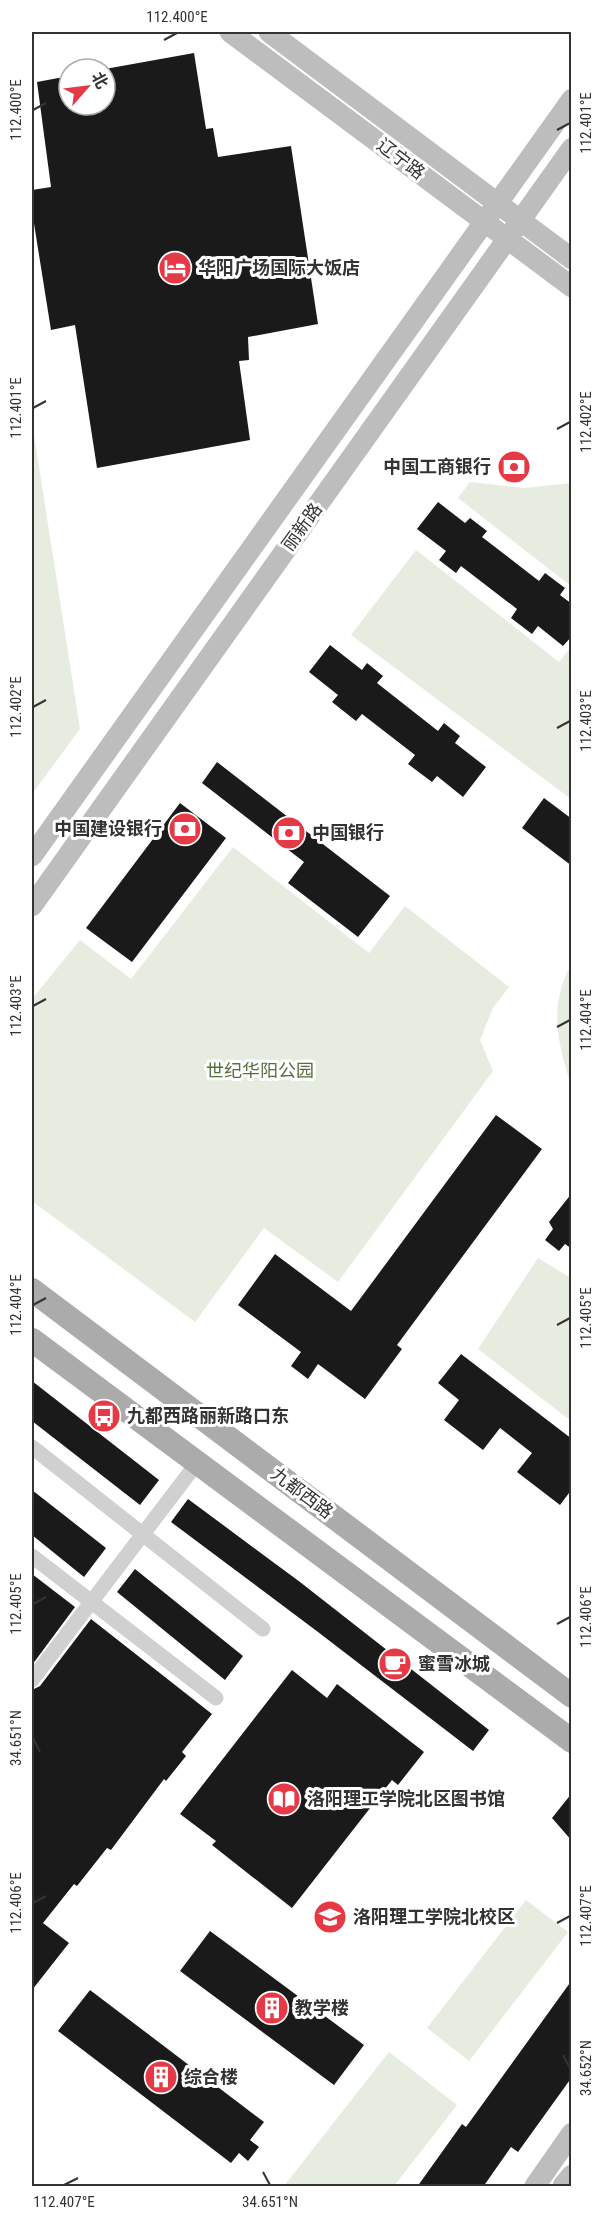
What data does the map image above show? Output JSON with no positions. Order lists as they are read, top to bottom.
{
  "streets": {
    "main road": ["辽宁路", "丽新路", "九都西路"]
  },
  "crossings": [
    ["辽宁路", "丽新路"]
  ],
  "parks": ["世纪华阳公园"],
  "places": {
    "hotel": ["华阳广场国际大饭店"],
    "bank": ["中国工商银行", "中国建设银行", "中国银行"],
    "bus stop": ["九都西路丽新路口东"],
    "cafe": ["蜜雪冰城"],
    "library": ["洛阳理工学院北区图书馆"],
    "school or university": ["洛阳理工学院北校区"],
    "building": ["教学楼", "综合楼"]
  },
  "north": "top right",
  "coordinates": [
    "112.400°E",
    "112.401°E",
    "112.402°E",
    "112.403°E",
    "112.404°E",
    "112.405°E",
    "112.406°E",
    "34.651°N",
    "112.407°E",
    "34.652°N"
  ]
}
